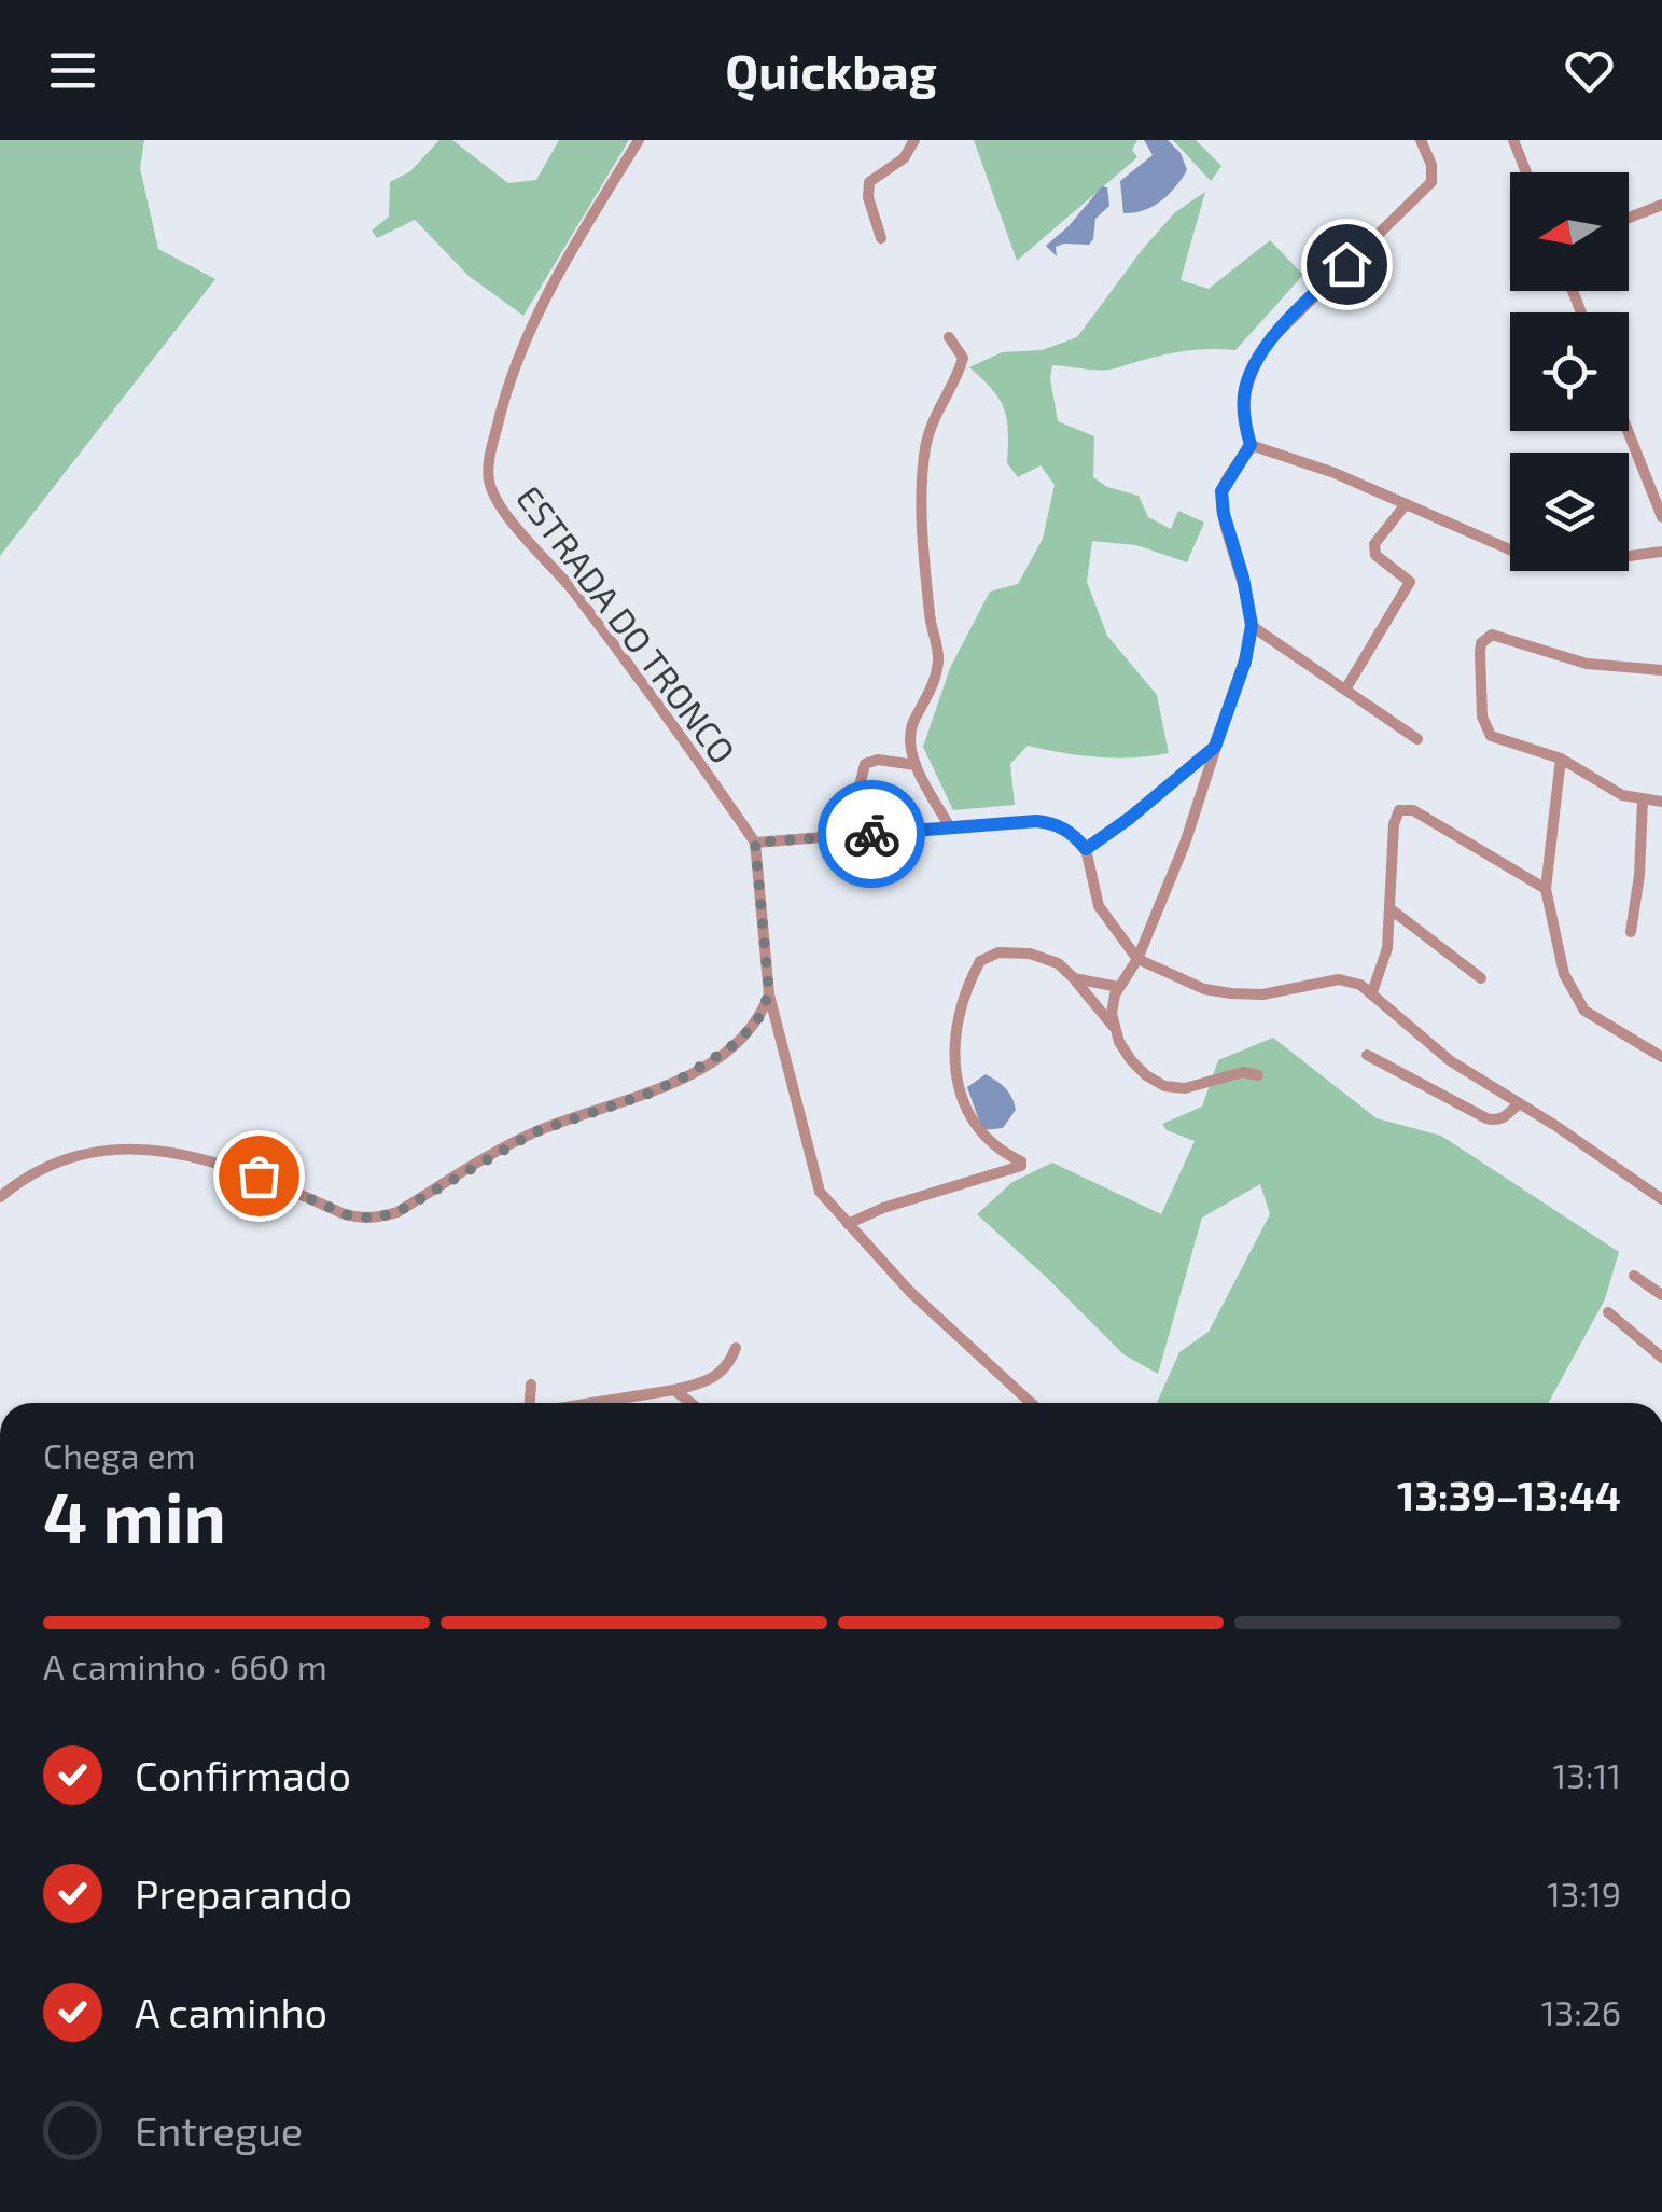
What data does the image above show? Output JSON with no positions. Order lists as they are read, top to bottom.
{
  "streets": {
    "street": ["ESTRADA DO TRONCO"]
  },
  "north": "left",
  "page": {
    "header": "Quickbag",
    "heading": ["4 min", "Chega em", "13:39–13:44"],
    "bar": "A caminho · 660 m",
    "list": [
      ["Confirmado", "13:11"],
      ["Preparando", "13:19"],
      ["A caminho", "13:26"],
      "Entregue"
    ]
  }
}
